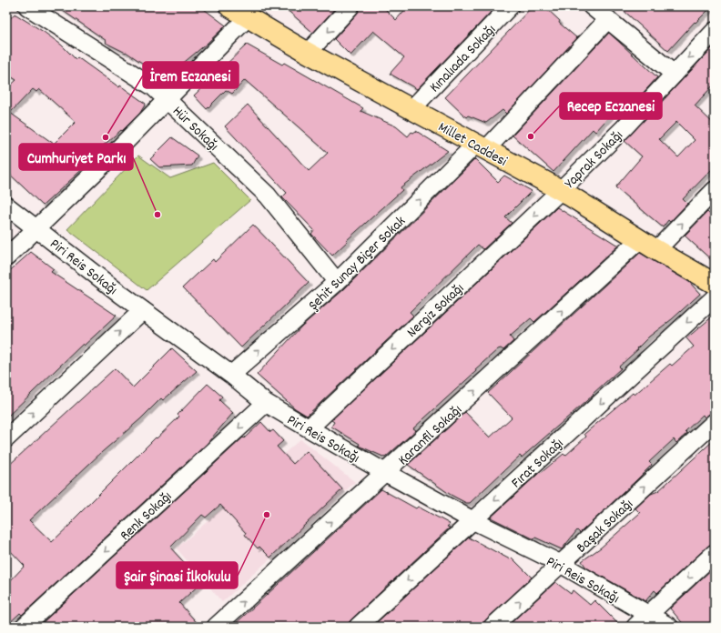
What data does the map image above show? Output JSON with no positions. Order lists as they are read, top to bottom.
{
  "streets": {
    "main road": ["Millet Caddesi"],
    "street": [
      "Kınalıada Sokağı",
      "Hür Sokağı",
      "Yaprak Sokağı",
      "Şehit Sunay Biçer Sokak",
      "Piri Reis Sokağı",
      "Nergiz Sokağı",
      "Karanfil Sokağı",
      "Fırat Sokağı",
      "Renk Sokağı",
      "Başak Sokağı"
    ]
  },
  "crossings": [
    ["Kınalıada Sokağı", "Millet Caddesi"],
    ["Hür Sokağı", "Şehit Sunay Biçer Sokak"],
    ["Millet Caddesi", "Yaprak Sokağı"],
    ["Millet Caddesi", "Şehit Sunay Biçer Sokak"],
    ["Millet Caddesi", "Nergiz Sokağı"],
    ["Millet Caddesi", "Karanfil Sokağı"],
    ["Yaprak Sokağı", "Nergiz Sokağı"],
    ["Şehit Sunay Biçer Sokak", "Piri Reis Sokağı"],
    ["Piri Reis Sokağı", "Nergiz Sokağı"],
    ["Piri Reis Sokağı", "Karanfil Sokağı"],
    ["Piri Reis Sokağı", "Fırat Sokağı"],
    ["Piri Reis Sokağı", "Renk Sokağı"],
    ["Piri Reis Sokağı", "Başak Sokağı"]
  ],
  "one_way": [
    "Şehit Sunay Biçer Sokak",
    "Nergiz Sokağı",
    "Karanfil Sokağı",
    "Fırat Sokağı"
  ],
  "places": [
    "Recep Eczanesi",
    "İrem Eczanesi",
    "Cumhuriyet Parkı",
    "Şair Şinasi İlkokulu"
  ]
}
